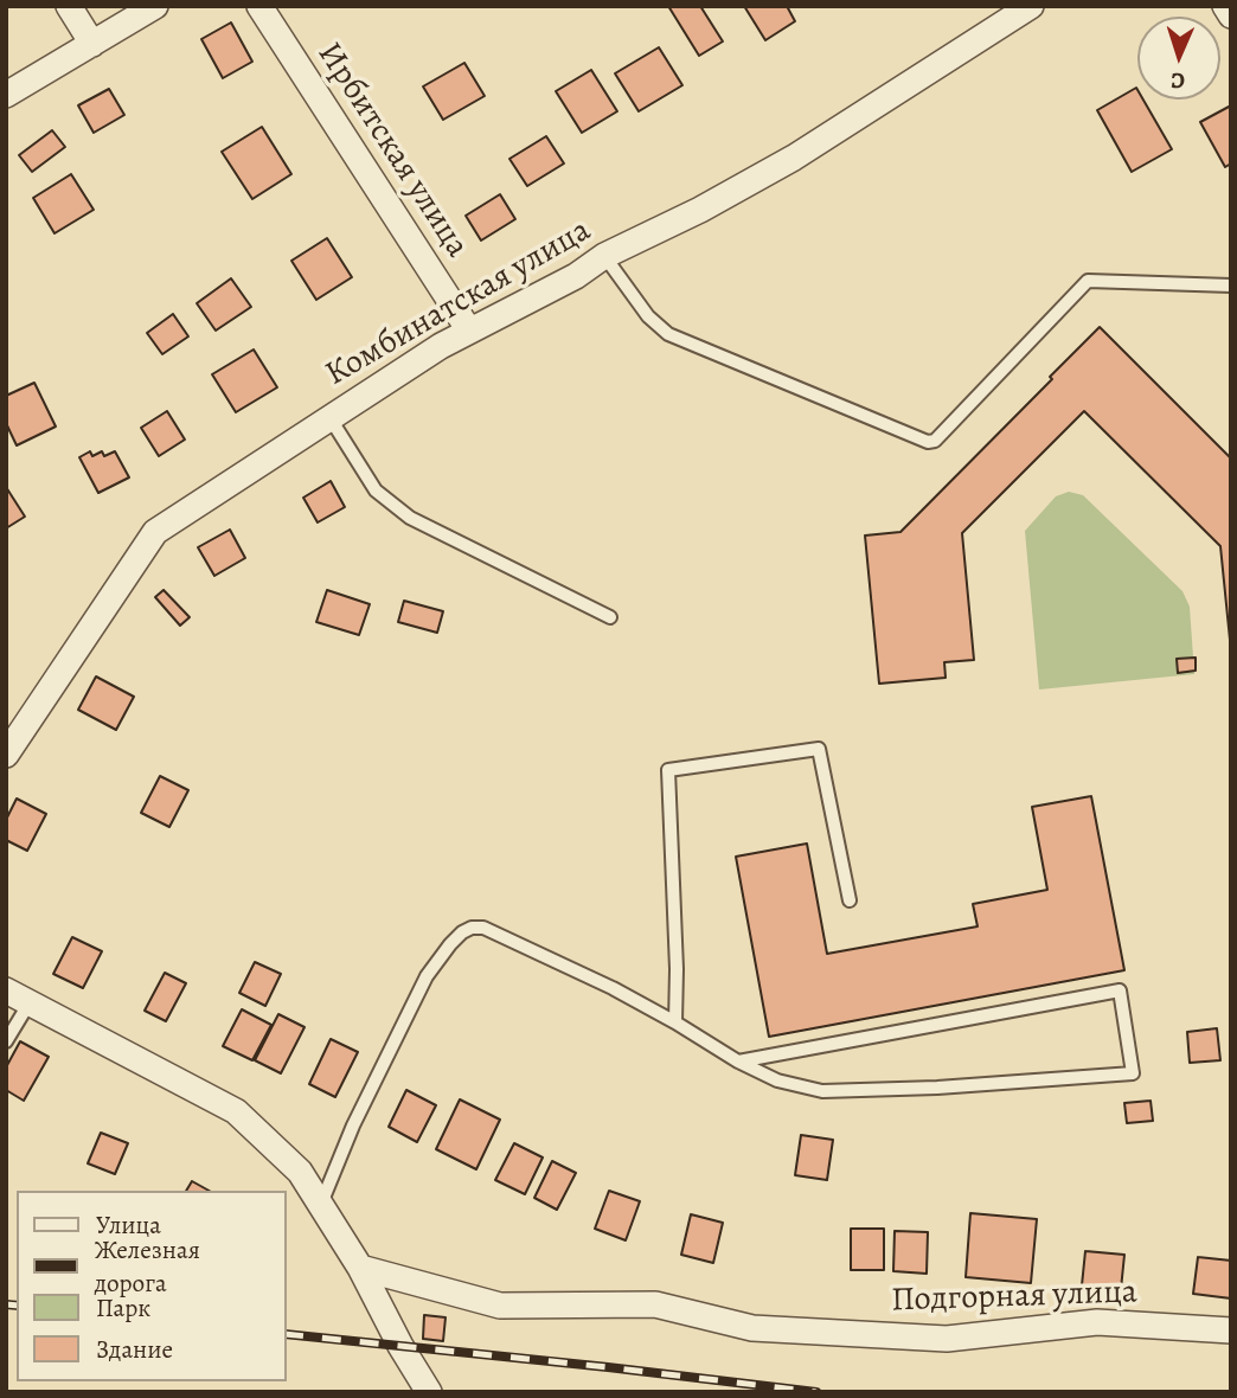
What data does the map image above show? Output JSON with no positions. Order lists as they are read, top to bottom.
{
  "streets": {
    "street": ["Ирбитская улица", "Комбинатская улица", "Подгорная улица"]
  },
  "crossings": [
    ["Ирбитская улица", "Комбинатская улица"]
  ],
  "legend": [
    "Улица",
    "Железная дорога",
    "Парк",
    "Здание"
  ],
  "north": "bottom"
}
